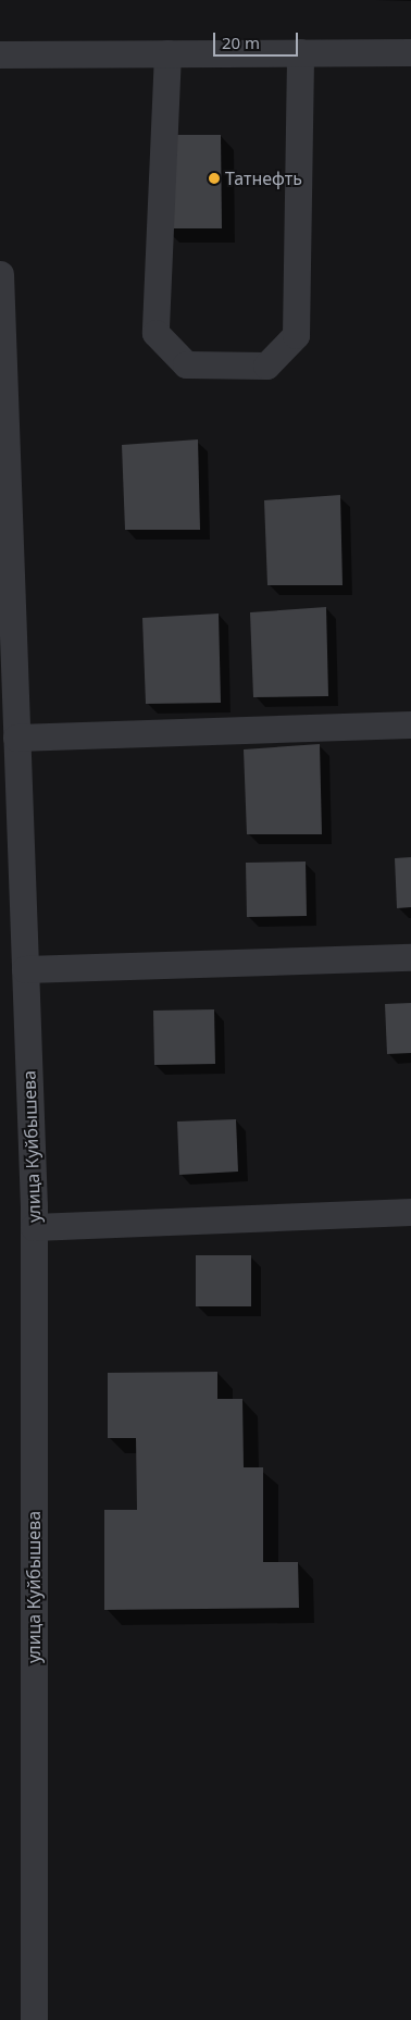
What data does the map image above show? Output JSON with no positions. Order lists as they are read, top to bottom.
{
  "streets": {
    "street": ["улица Куйбышева"]
  },
  "places": ["Татнефть"],
  "scale_bar": "20 m"
}
